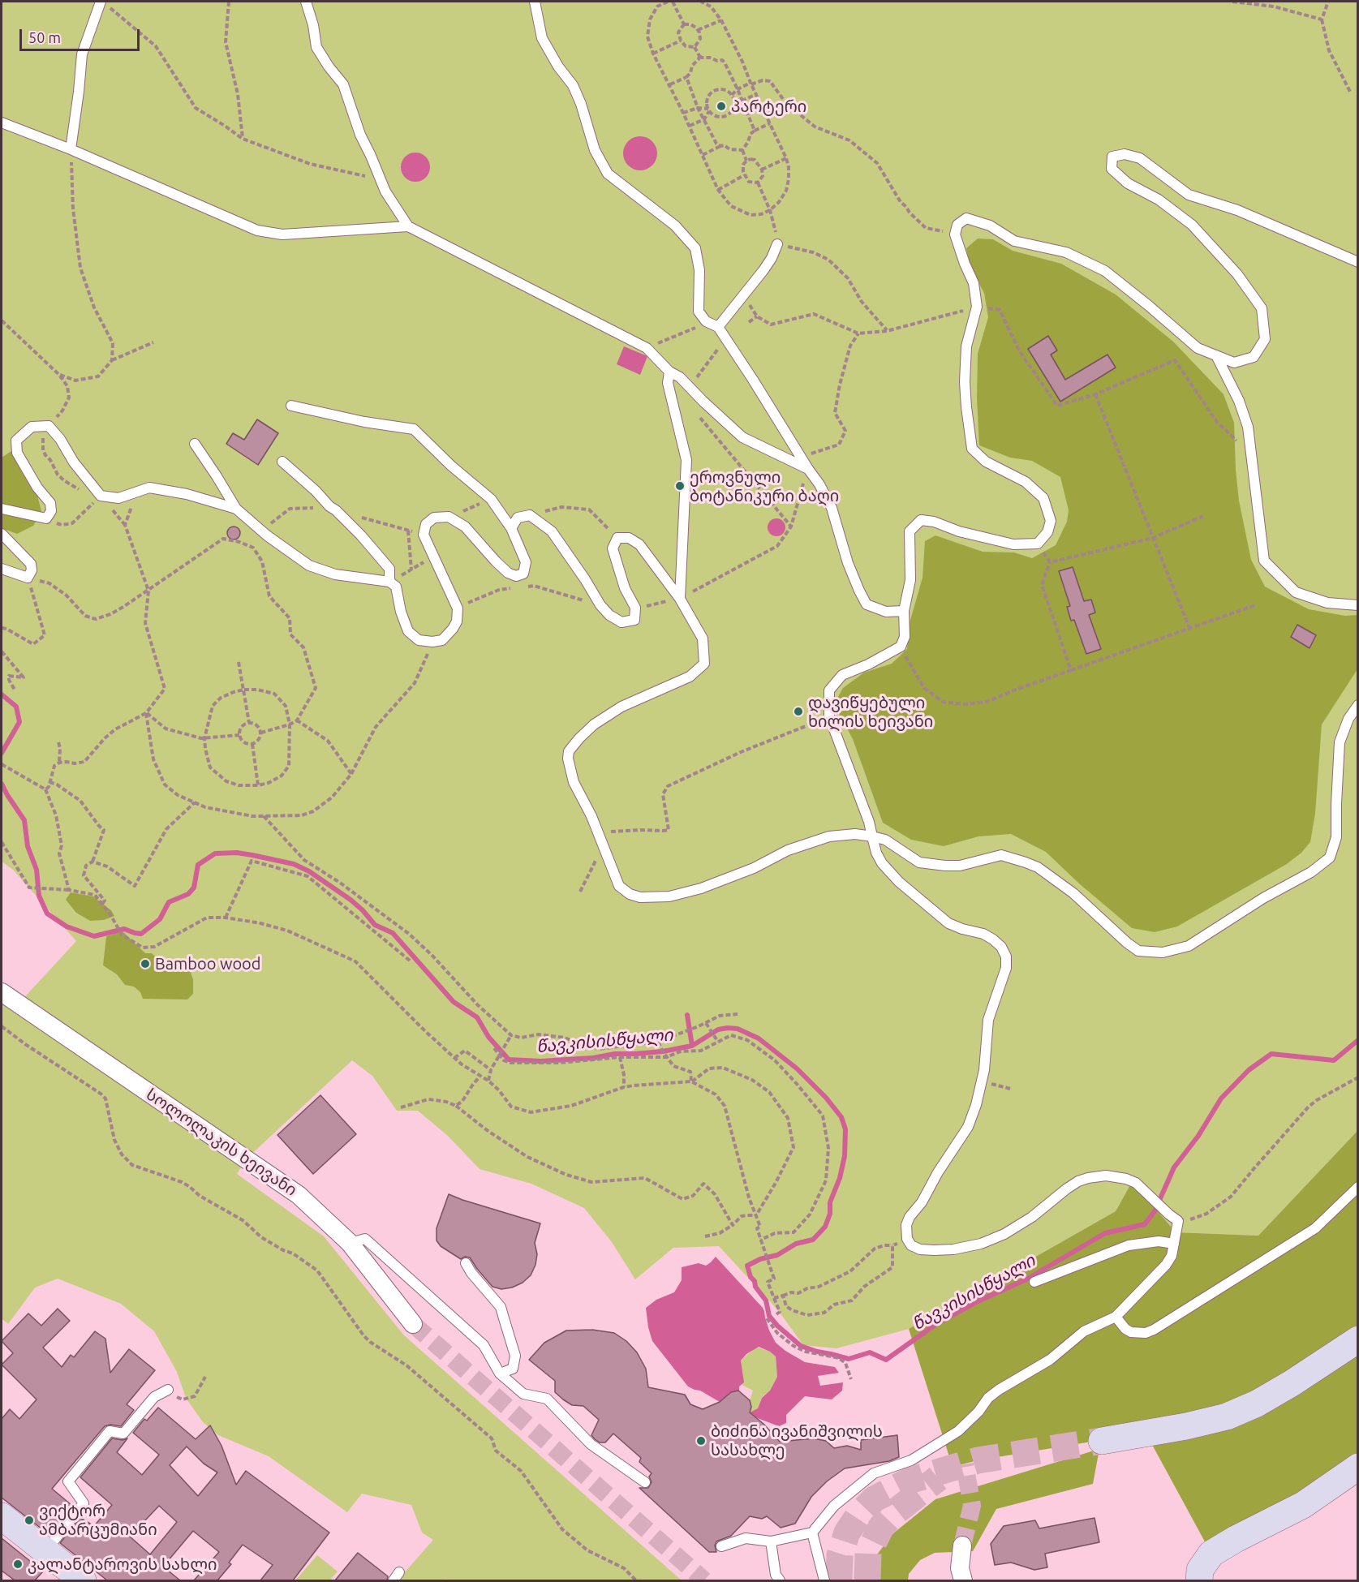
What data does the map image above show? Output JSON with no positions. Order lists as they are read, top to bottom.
{
  "streets": {
    "street": ["სოლოლაკის ხეივანი"]
  },
  "water": ["წავკისისწყალი"],
  "places": [
    "პარტერი",
    "ეროვნული ბოტანიკური ბაღი",
    "დავიწყებული ხილის ხეივანი",
    "Bamboo wood",
    "ბიძინა ივანიშვილის სასახლე",
    "ვიქტორ ამბარცუმიანი",
    "კალანტაროვის სახლი"
  ],
  "scale_bar": "50 m"
}
